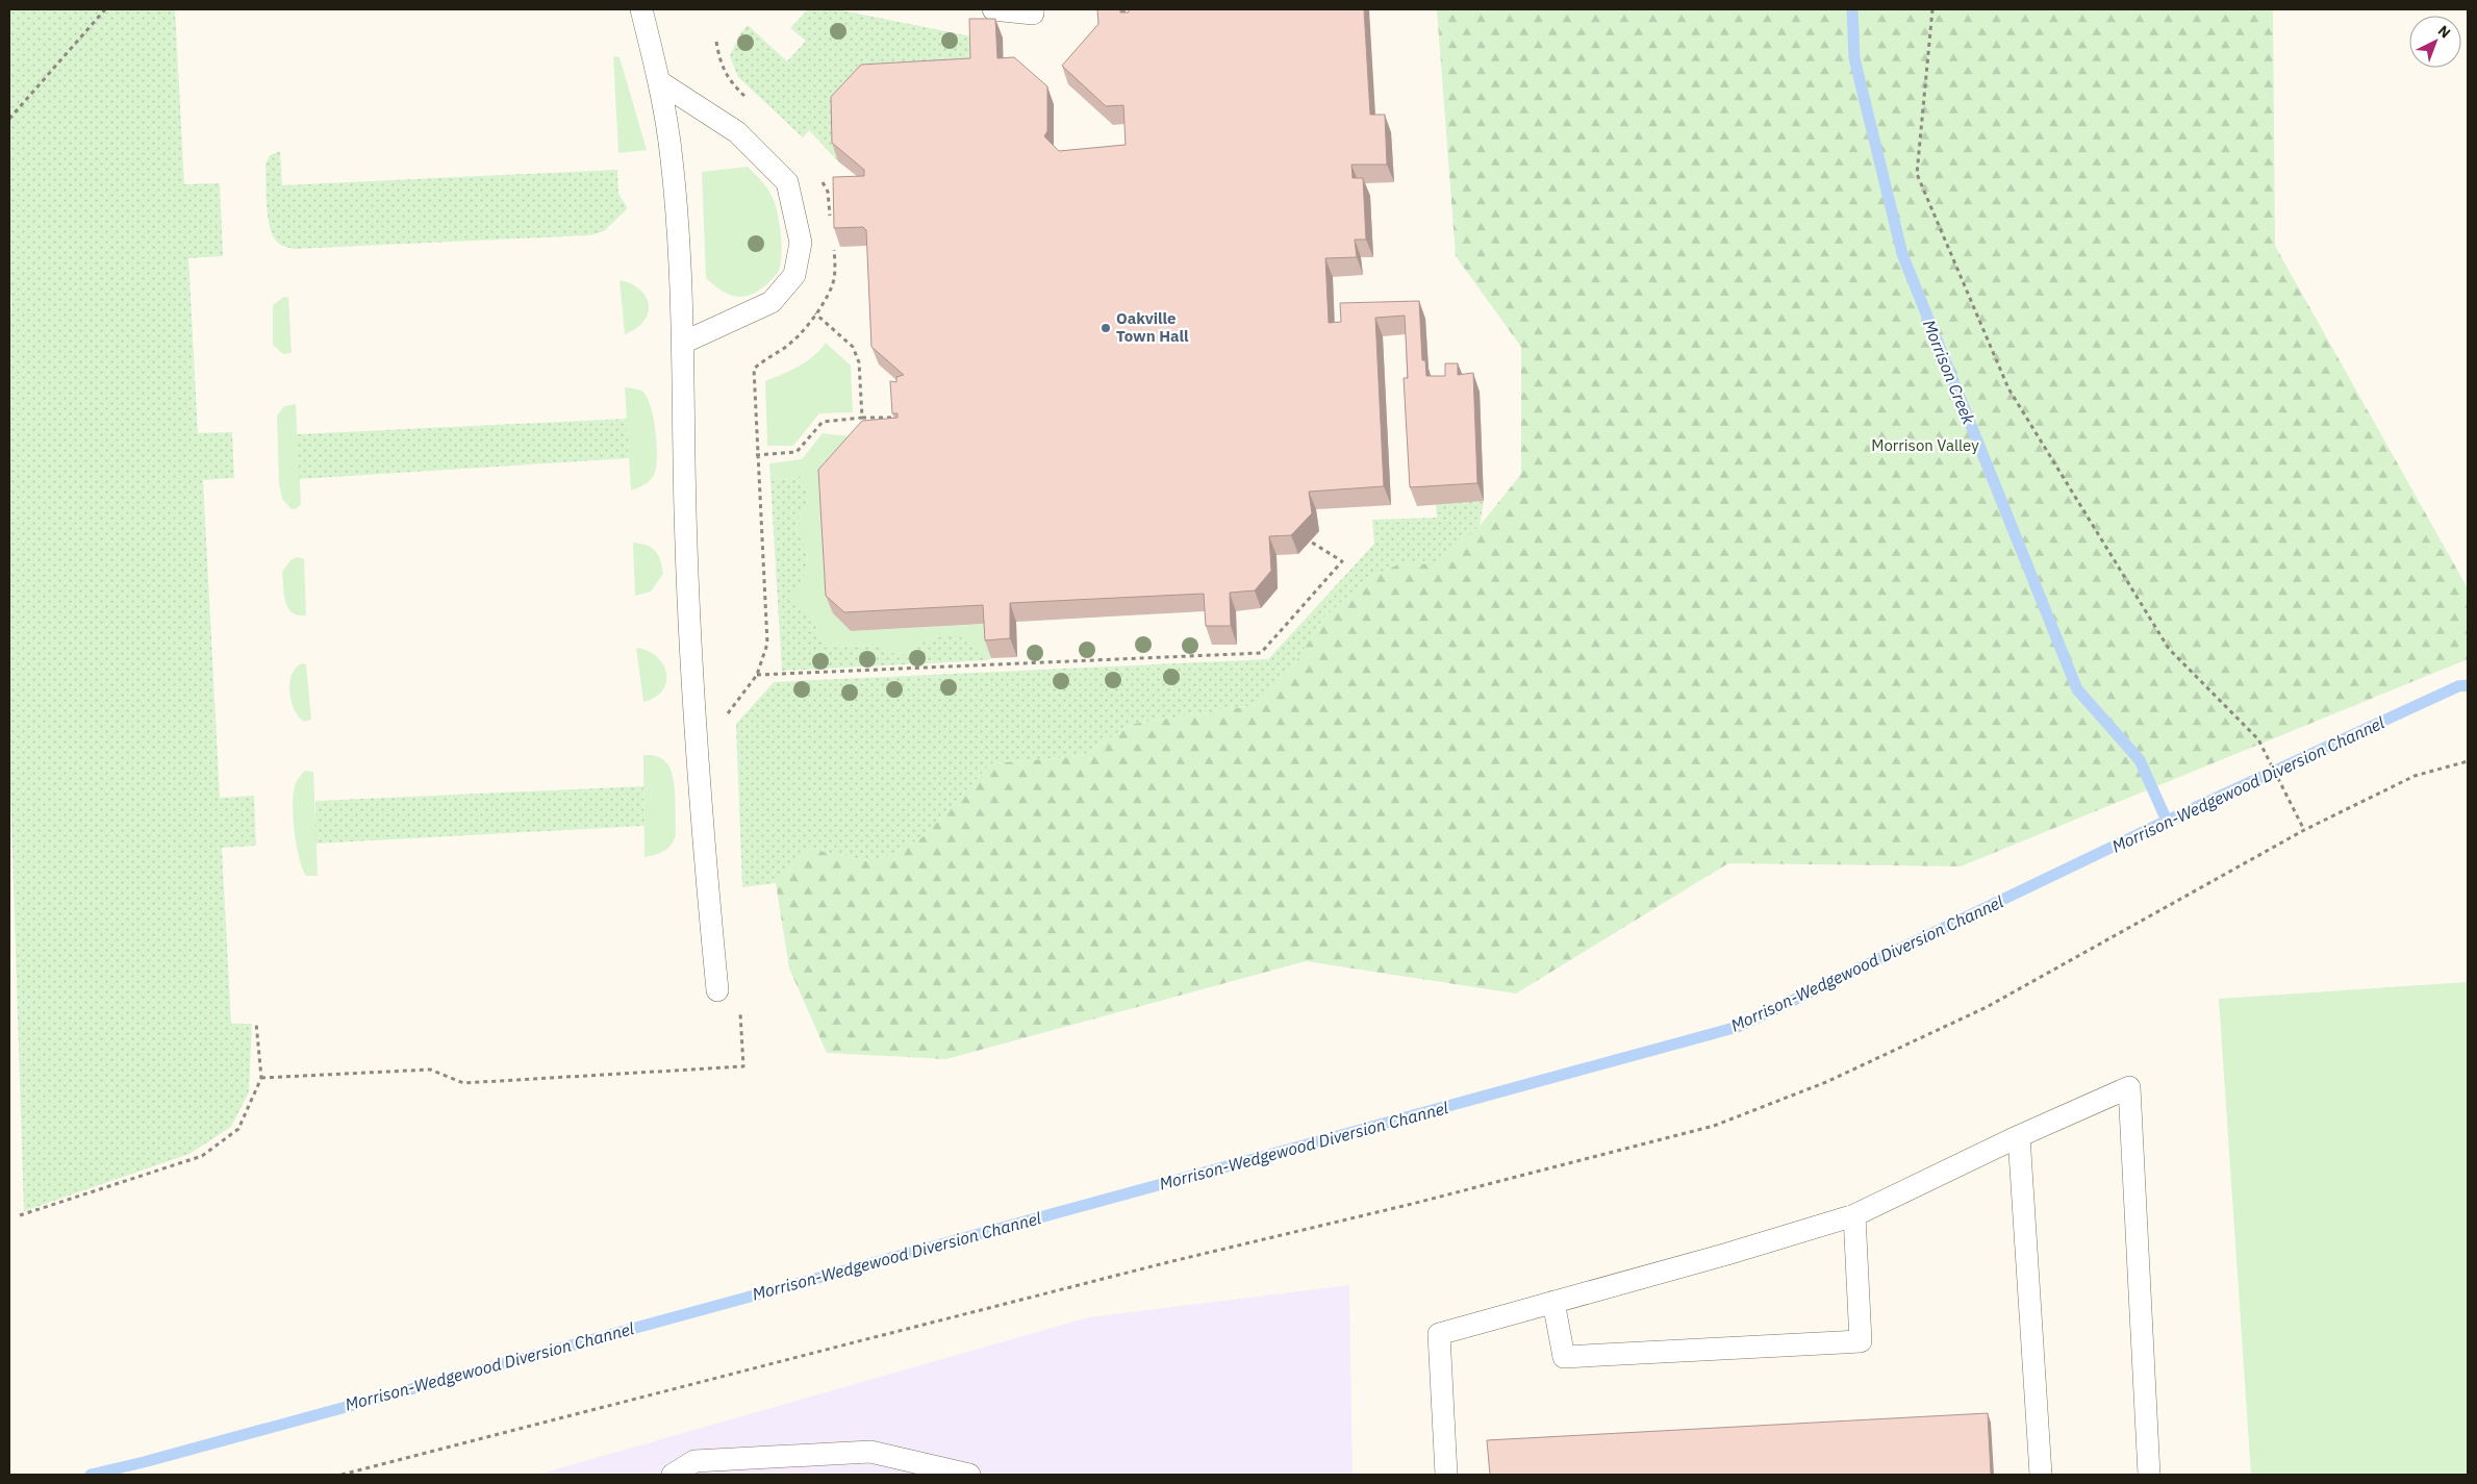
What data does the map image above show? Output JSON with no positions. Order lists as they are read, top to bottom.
{
  "water": ["Morrison Creek", "Morrison-Wedgewood Diversion Channel"],
  "parks": ["Morrison Valley"],
  "places": ["Oakville Town Hall"],
  "north": "top right"
}
